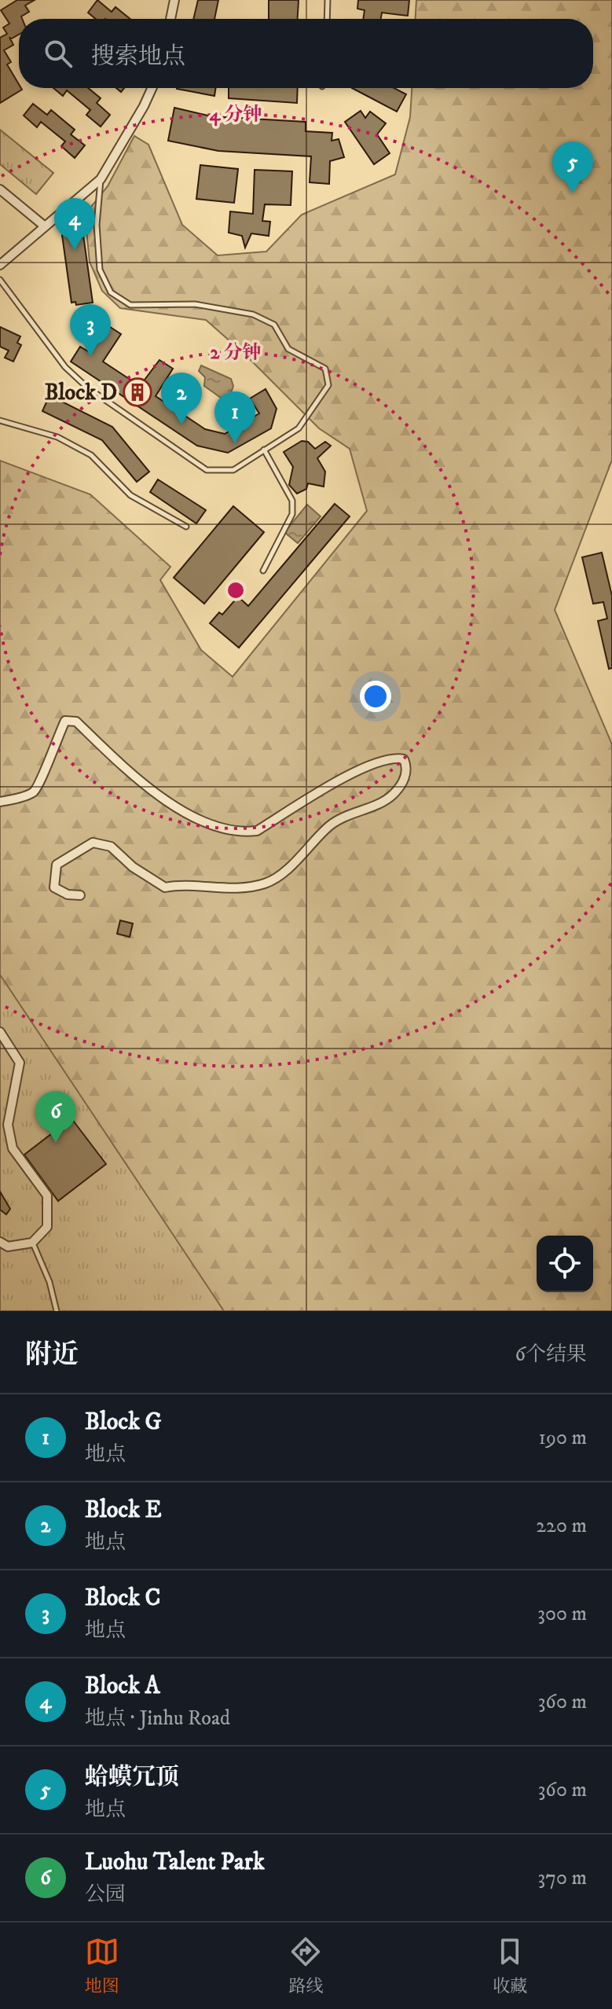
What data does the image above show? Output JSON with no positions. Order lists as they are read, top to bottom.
{
  "places": {
    "building": ["Block D"]
  },
  "page": {
    "search": "搜索地点",
    "pins": [
      "5",
      "4",
      "3",
      "2",
      "1",
      "6"
    ],
    "heading": ["附近", "6个结果"],
    "list": [
      {
        "mark": "1",
        "name": "Block G",
        "note": "地点",
        "value": "190 m"
      },
      {
        "mark": "2",
        "name": "Block E",
        "note": "地点",
        "value": "220 m"
      },
      {
        "mark": "3",
        "name": "Block C",
        "note": "地点",
        "value": "300 m"
      },
      {
        "mark": "4",
        "name": "Block A",
        "note": "地点 · Jinhu Road",
        "value": "360 m"
      },
      {
        "mark": "5",
        "name": "蛤蟆冗顶",
        "note": "地点",
        "value": "360 m"
      },
      {
        "mark": "6",
        "name": "Luohu Talent Park",
        "note": "公园",
        "value": "370 m"
      }
    ],
    "nav": ["地图", "路线", "收藏"]
  },
  "rings": ["4 分钟", "2 分钟"]
}
